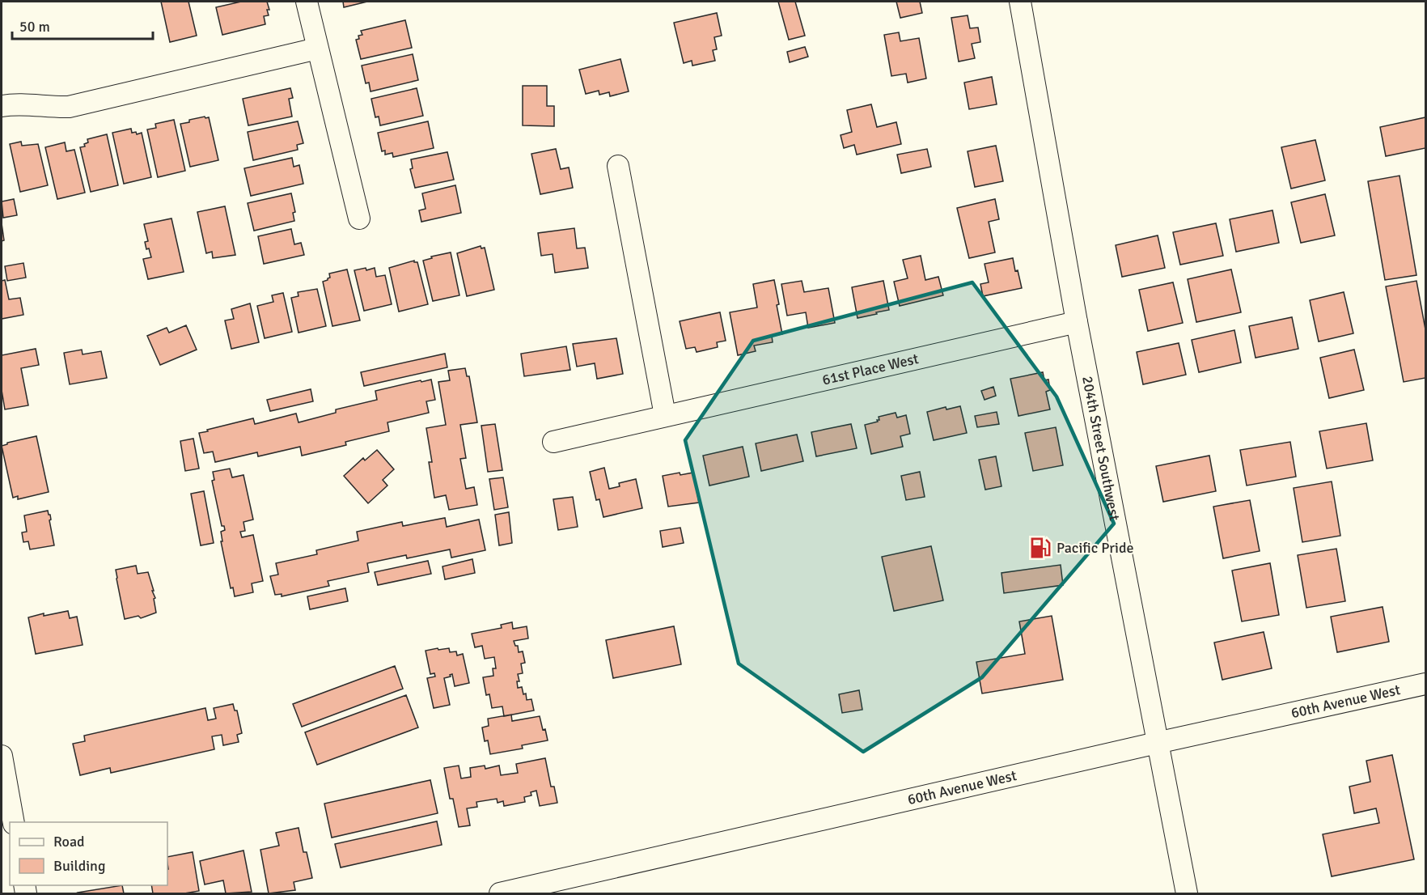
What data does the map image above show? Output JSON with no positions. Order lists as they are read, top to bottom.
{
  "streets": {
    "street": ["61st Place West", "204th Street Southwest", "60th Avenue West"]
  },
  "crossings": [
    ["61st Place West", "204th Street Southwest"],
    ["204th Street Southwest", "60th Avenue West"]
  ],
  "places": {
    "fuel station": ["Pacific Pride"]
  },
  "legend": ["Road", "Building"],
  "scale_bar": "50 m"
}
